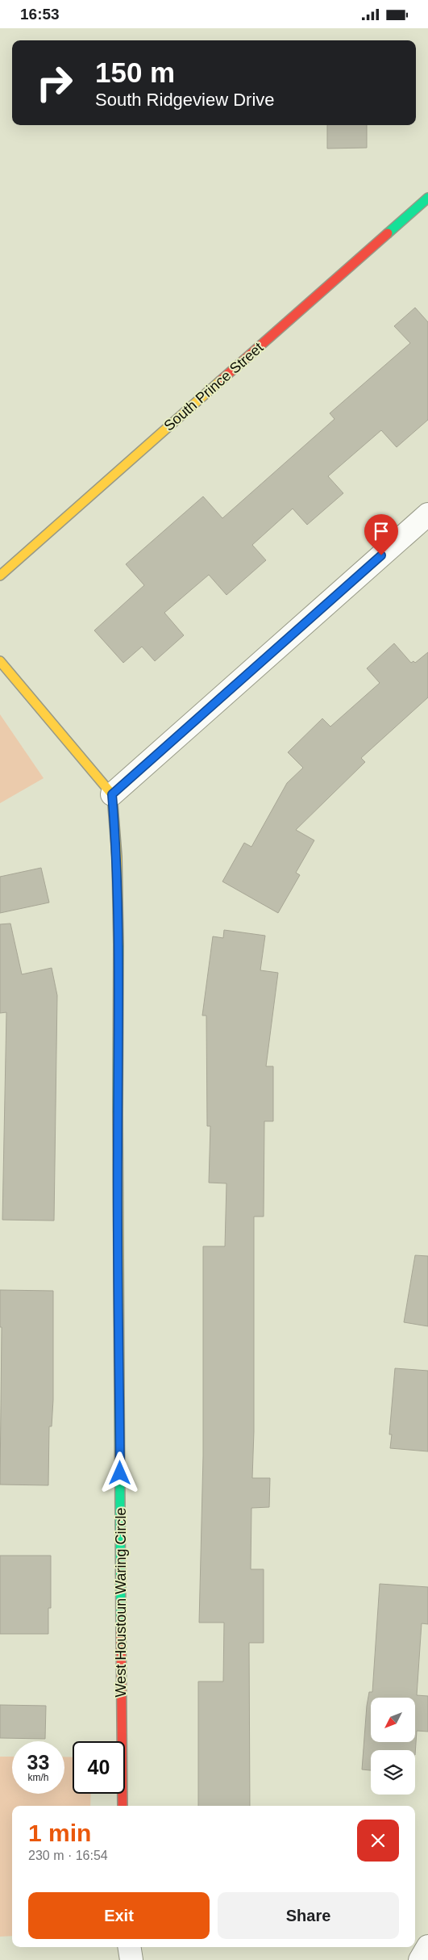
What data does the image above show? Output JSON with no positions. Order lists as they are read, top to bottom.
{
  "streets": {
    "street": ["South Prince Street", "West Houstoun Waring Circle"]
  },
  "north": "bottom left",
  "page": {
    "status": "16:53",
    "turn": ["150 m", "South Ridgeview Drive"],
    "speed": "33 km/h",
    "limit": "40",
    "heading": ["1 min", "230 m · 16:54"],
    "buttons": ["Exit", "Share"]
  }
}
